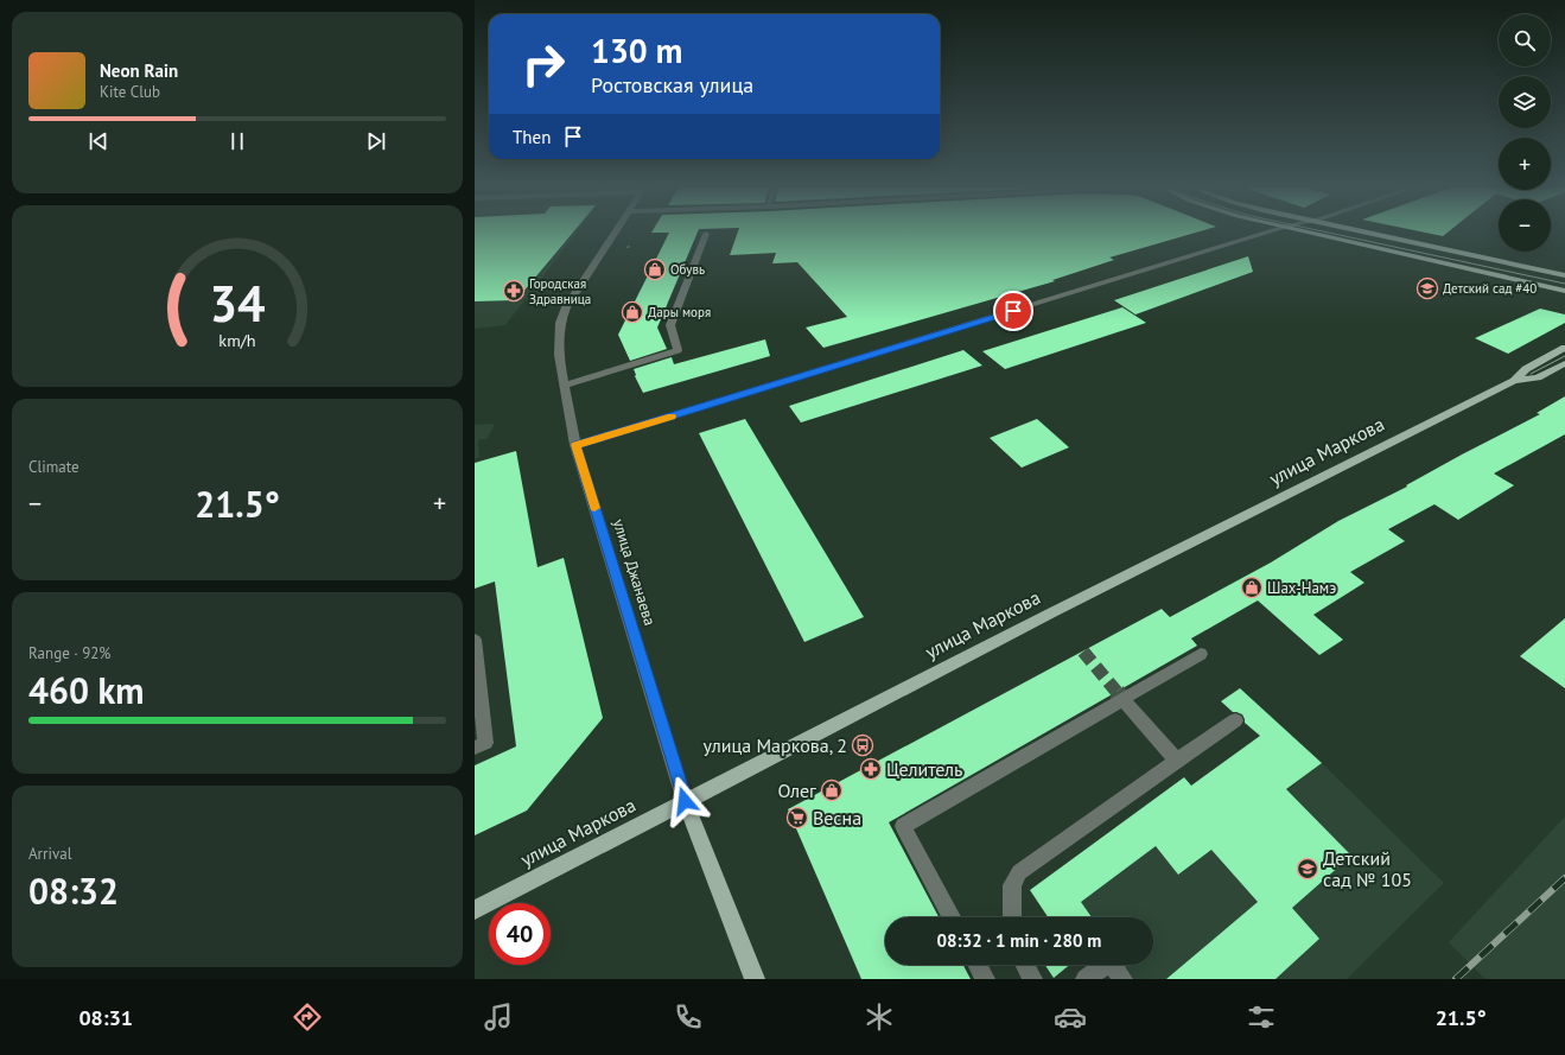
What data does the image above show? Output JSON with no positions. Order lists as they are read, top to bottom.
{
  "streets": {
    "main road": ["улица Маркова", "улица Джанаева"]
  },
  "crossings": [
    ["улица Маркова", "улица Джанаева"]
  ],
  "places": {
    "shop": [
      "Обувь",
      "Дары моря",
      "Шах-Намэ",
      "Олег"
    ],
    "school or university": ["Детский сад #40", "Детский сад № 105"],
    "pharmacy": ["Городская Здравница", "Целитель"],
    "bus stop": ["улица Маркова, 2"],
    "supermarket": ["Весна"]
  },
  "page": {
    "map_buttons": ["+", "−"],
    "turn": ["130 m", "Ростовская улица"],
    "song": ["Neon Rain", "Kite Club"],
    "then": "Then",
    "tile": [
      "Climate",
      ["Range · 92%", "460 km"],
      ["Arrival", "08:32"]
    ],
    "heat": ["−", "21.5°", "+"],
    "limit": "40",
    "trip": "08:32 · 1 min · 280 m",
    "tabs": ["08:31", "21.5°"],
    "gauge": ["34", "km/h"]
  }
}
